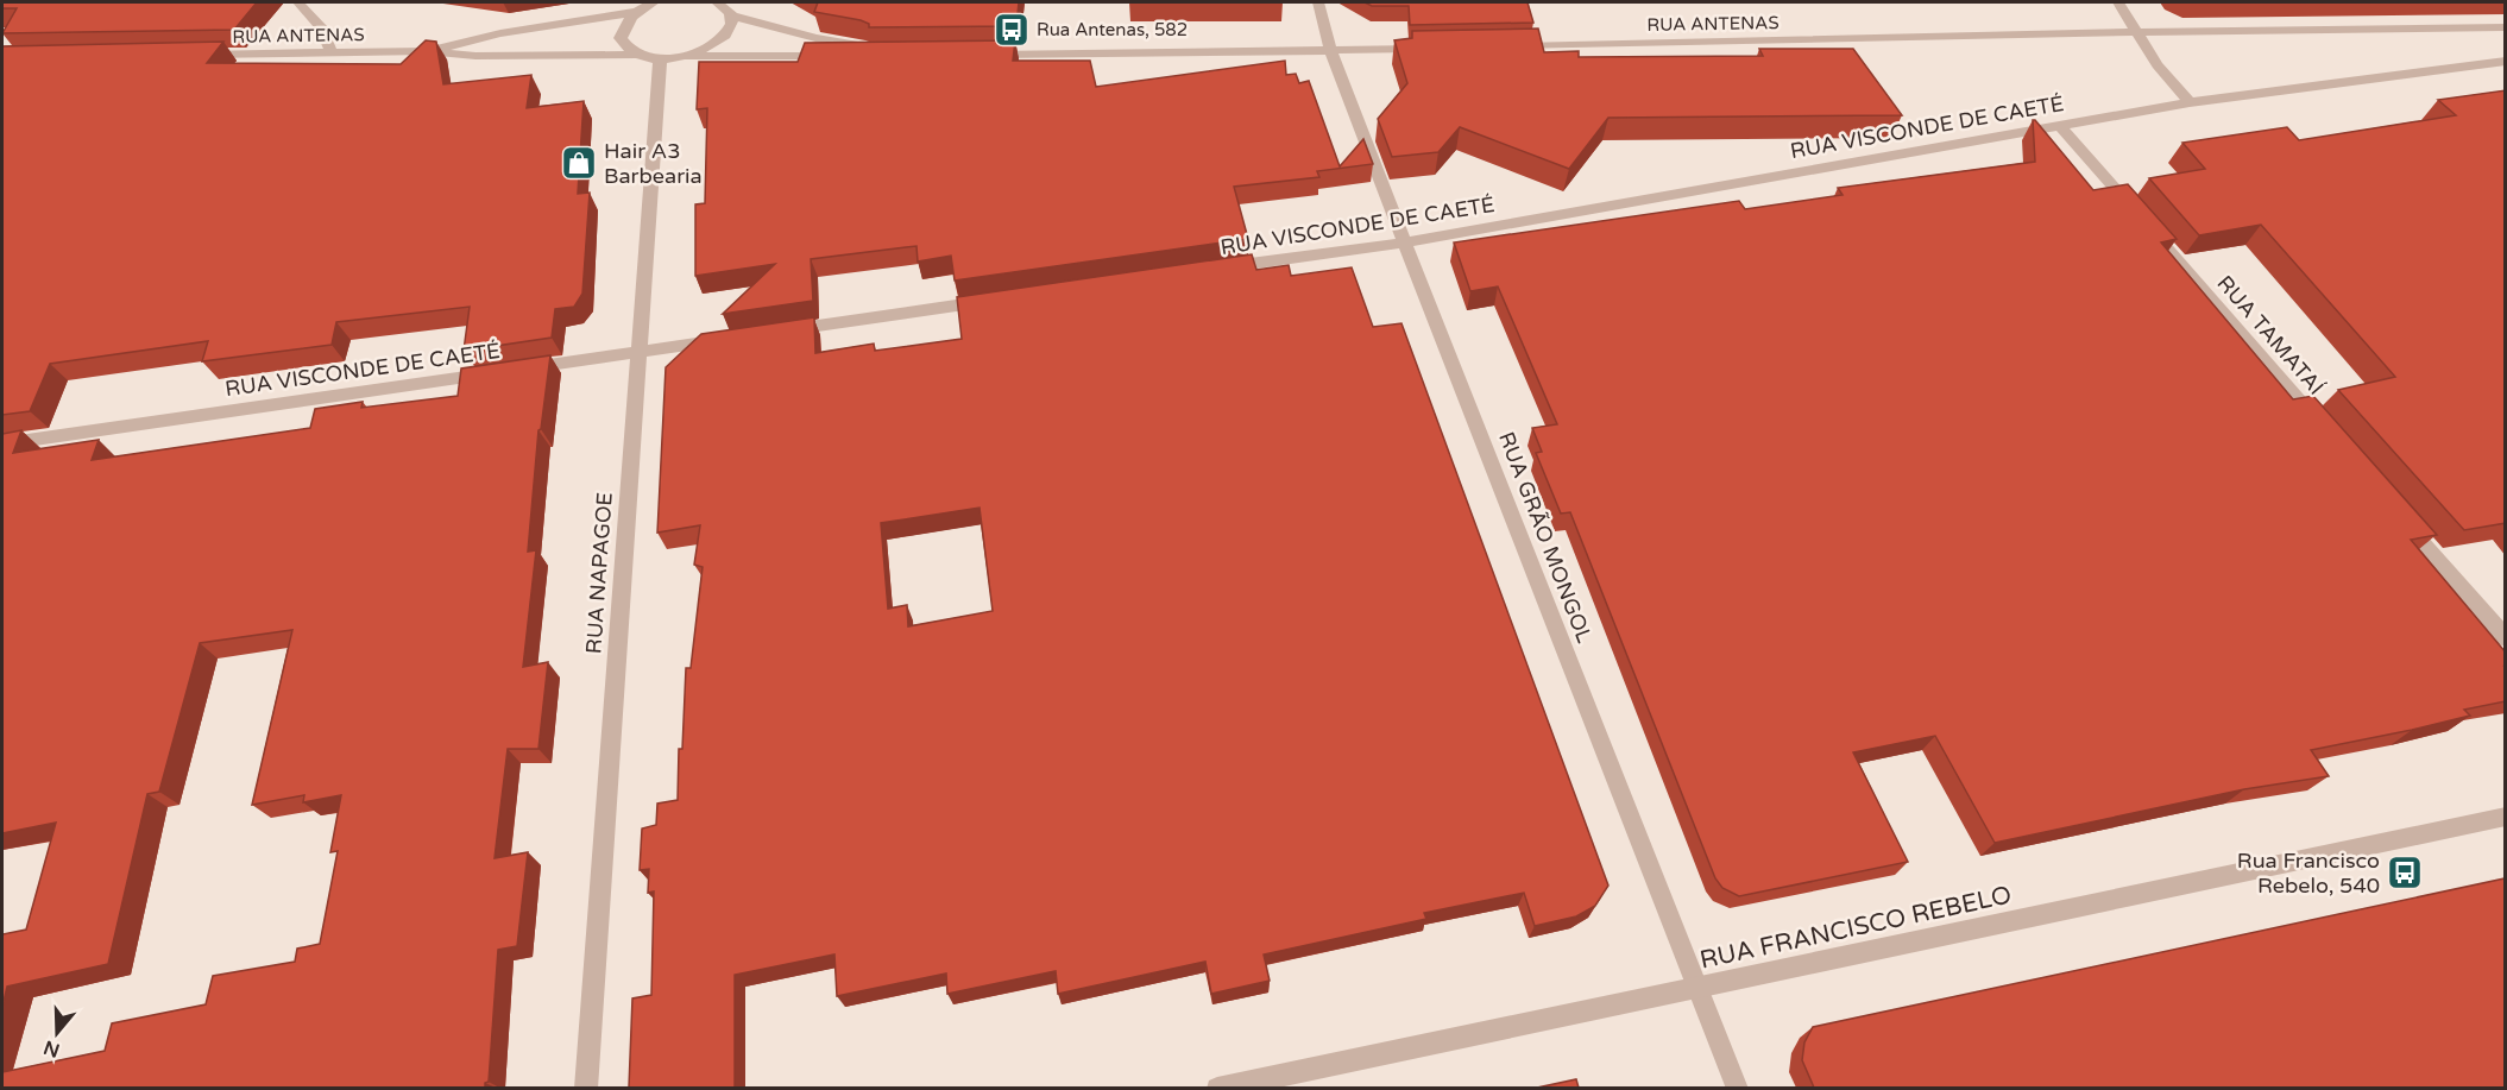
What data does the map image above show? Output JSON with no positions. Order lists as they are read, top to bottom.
{
  "streets": {
    "street": [
      "RUA ANTENAS",
      "RUA VISCONDE DE CAETÉ",
      "RUA TAMATAÍ",
      "RUA GRÃO MONGOL",
      "RUA NAPAGOE",
      "RUA FRANCISCO REBELO"
    ]
  },
  "crossings": [
    ["RUA ANTENAS", "RUA NAPAGOE"],
    ["RUA VISCONDE DE CAETÉ", "RUA TAMATAÍ"],
    ["RUA VISCONDE DE CAETÉ", "RUA GRÃO MONGOL"],
    ["RUA VISCONDE DE CAETÉ", "RUA NAPAGOE"],
    ["RUA GRÃO MONGOL", "RUA FRANCISCO REBELO"]
  ],
  "places": {
    "bus stop": ["Rua Antenas, 582", "Rua Francisco Rebelo, 540"],
    "shop": ["Hair A3 Barbearia"]
  },
  "north": "bottom"
}
